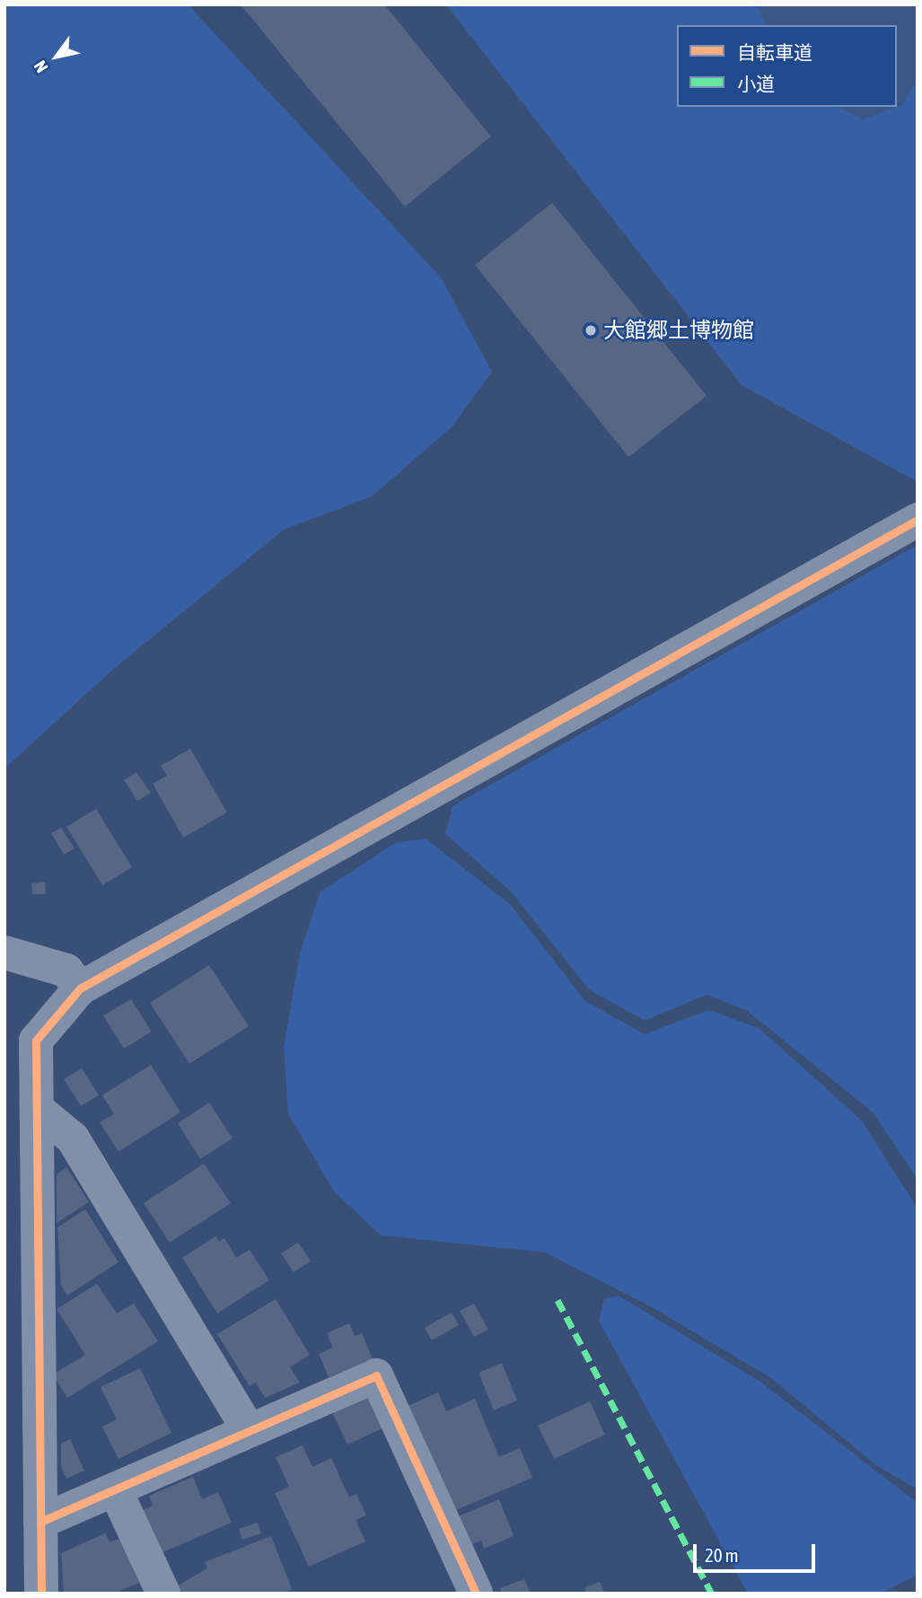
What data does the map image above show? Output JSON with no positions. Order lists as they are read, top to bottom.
{
  "places": ["大館郷土博物館"],
  "legend": ["自転車道", "小道"],
  "scale_bar": "20 m",
  "north": "bottom left"
}
